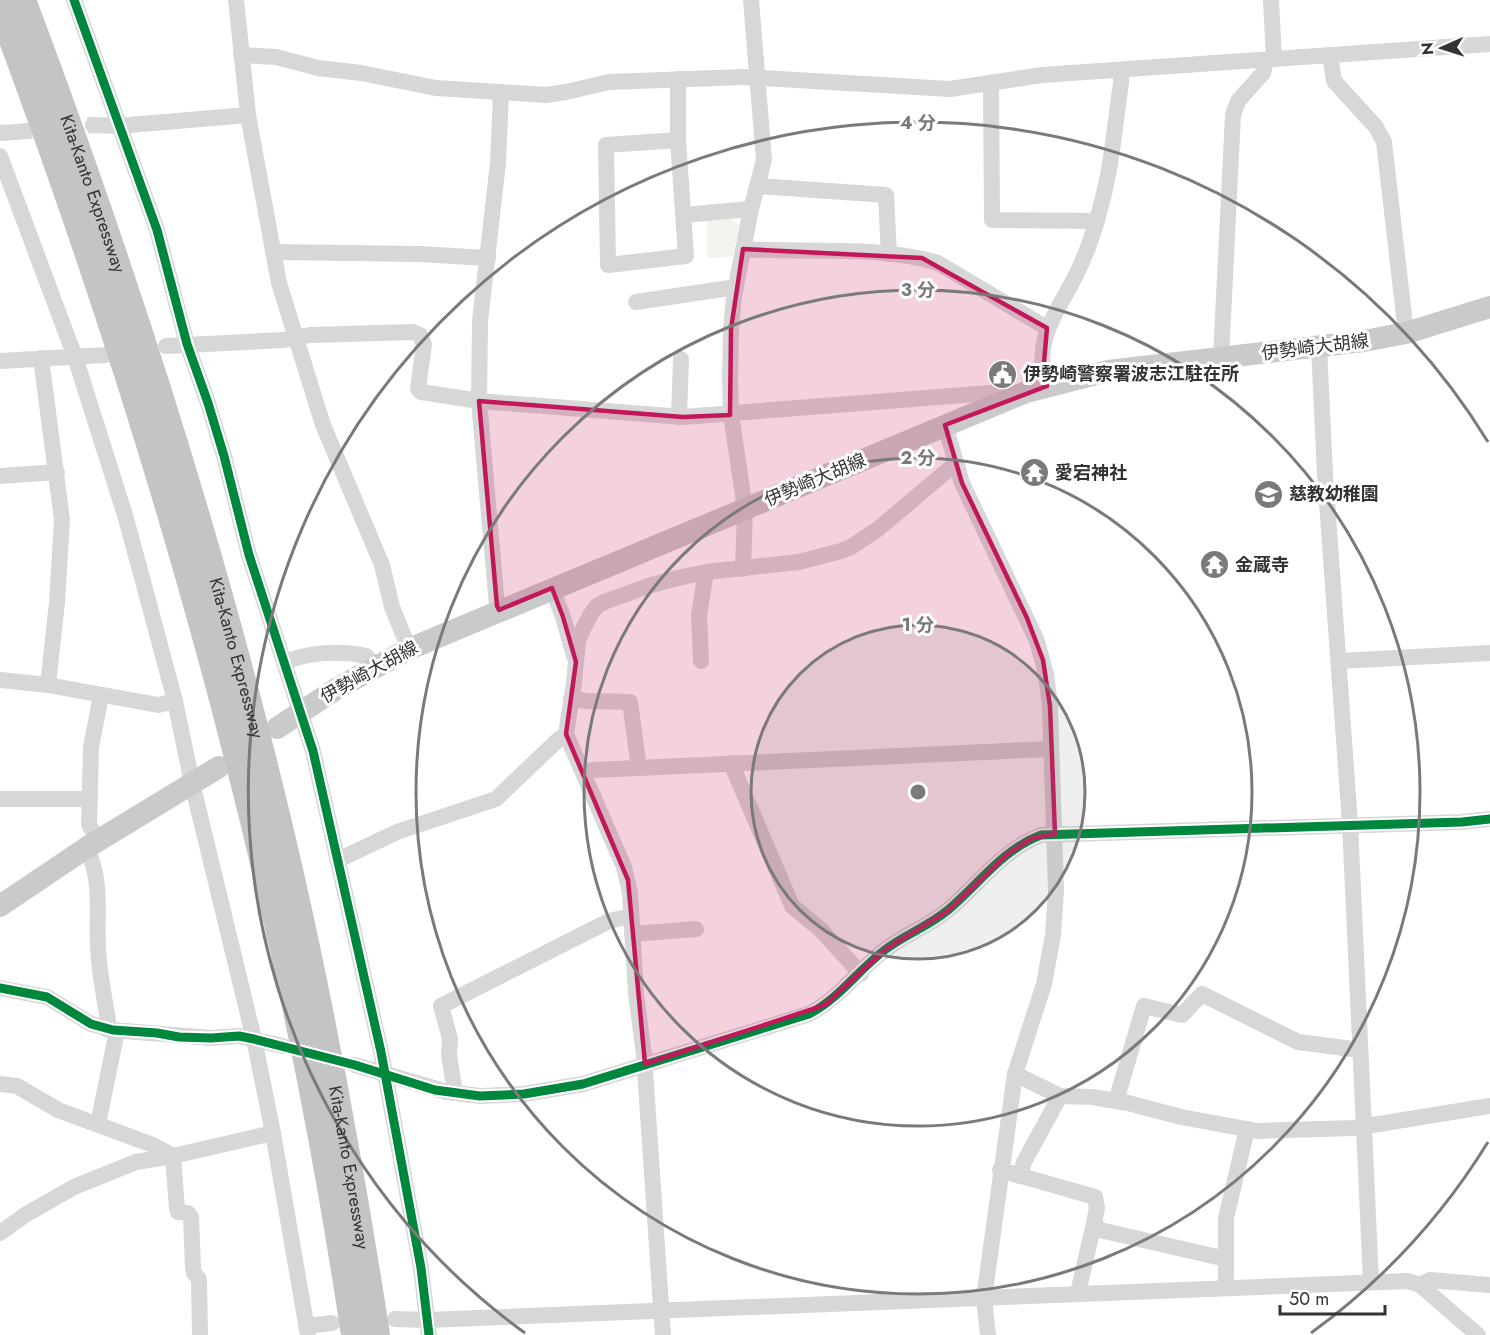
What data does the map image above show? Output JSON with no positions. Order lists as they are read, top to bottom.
{
  "streets": {
    "highway": ["Kita-Kanto Expressway"],
    "main road": ["伊勢崎大胡線"]
  },
  "places": {
    "public building": ["伊勢崎警察署波志江駐在所"],
    "temple": ["愛宕神社", "金蔵寺"],
    "school or university": ["慈教幼稚園"]
  },
  "scale_bar": "50 m",
  "north": "left",
  "rings": [
    "4 分",
    "3 分",
    "2 分",
    "1 分"
  ]
}
